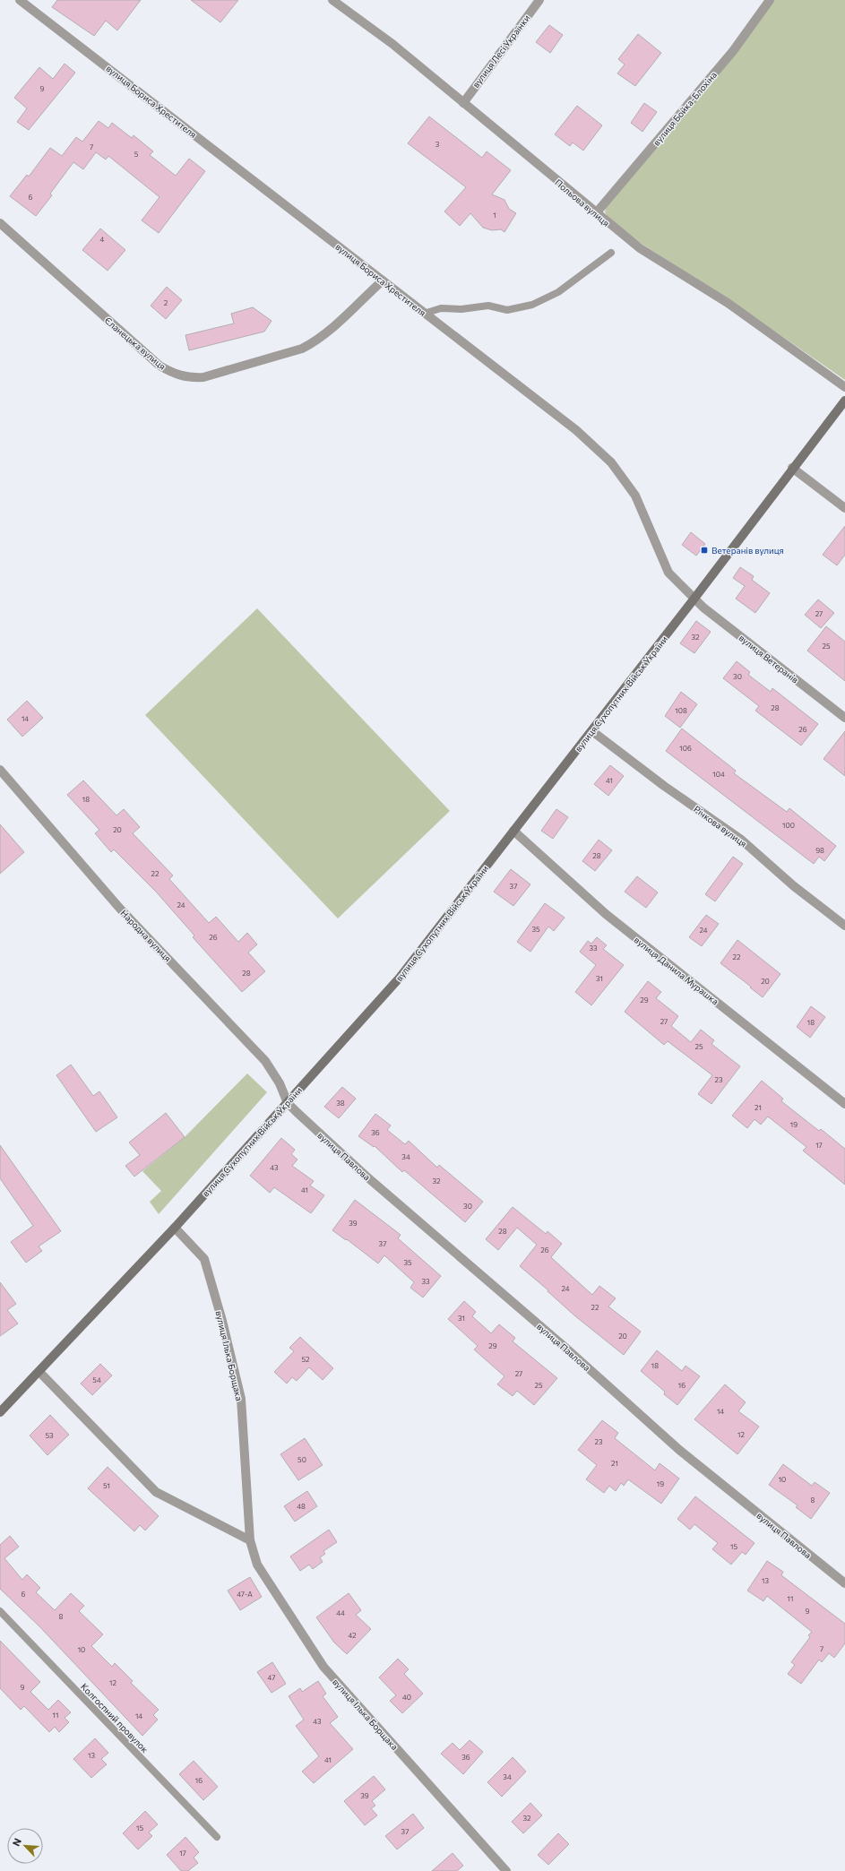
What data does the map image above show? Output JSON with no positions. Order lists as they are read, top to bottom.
{
  "streets": {
    "street": [
      "вулиця Лесі Українки",
      "вулиця Бориса Хрестителя",
      "вулиця Бойка-Блохіна",
      "Польова вулиця",
      "Єланецька вулиця",
      "вулиця Ветеранів",
      "вулиця Сухопутних Військ України",
      "Річкова вулиця",
      "Народна вулиця",
      "вулиця Данила Мурашка",
      "вулиця Павлова",
      "вулиця Ілька Борщака"
    ],
    "lane": ["Колгоспний провулок"]
  },
  "crossings": [
    ["вулиця Лесі Українки", "Польова вулиця"],
    ["вулиця Бориса Хрестителя", "Єланецька вулиця"],
    ["вулиця Бориса Хрестителя", "вулиця Ветеранів"],
    ["вулиця Бориса Хрестителя", "вулиця Сухопутних Військ України"],
    ["вулиця Бойка-Блохіна", "Польова вулиця"],
    ["вулиця Ветеранів", "вулиця Сухопутних Військ України"],
    ["вулиця Сухопутних Військ України", "Річкова вулиця"],
    ["вулиця Сухопутних Військ України", "Народна вулиця"],
    ["вулиця Сухопутних Військ України", "вулиця Данила Мурашка"],
    ["вулиця Сухопутних Військ України", "вулиця Павлова"],
    ["вулиця Сухопутних Військ України", "вулиця Ілька Борщака"],
    ["Народна вулиця", "вулиця Павлова"]
  ],
  "places": {
    "transit": ["Ветеранів вулиця"]
  },
  "house_numbers": [
    "9",
    "3",
    "7",
    "5",
    "6",
    "1",
    "4",
    "2",
    "27",
    "32",
    "25",
    "30",
    "28",
    "108",
    "14",
    "26",
    "106",
    "104",
    "41",
    "18",
    "100",
    "20",
    "98",
    "28",
    "22",
    "37",
    "24",
    "35",
    "24",
    "26",
    "33",
    "22",
    "28",
    "31",
    "20",
    "29",
    "27",
    "18",
    "25",
    "23",
    "38",
    "21",
    "19",
    "36",
    "17",
    "34",
    "43",
    "32",
    "41",
    "30",
    "39",
    "28",
    "37",
    "26",
    "35",
    "33",
    "24",
    "22",
    "31",
    "20",
    "29",
    "52",
    "18",
    "27",
    "54",
    "25",
    "16",
    "14",
    "12",
    "53",
    "23",
    "50",
    "21",
    "10",
    "19",
    "51",
    "8",
    "48",
    "15",
    "13",
    "6",
    "47-А",
    "11",
    "9",
    "44",
    "8",
    "42",
    "7",
    "10",
    "47",
    "12",
    "9",
    "40",
    "11",
    "14",
    "43",
    "13",
    "36",
    "41",
    "34",
    "16",
    "39",
    "32",
    "15",
    "37",
    "17"
  ],
  "north": "top left"
}
